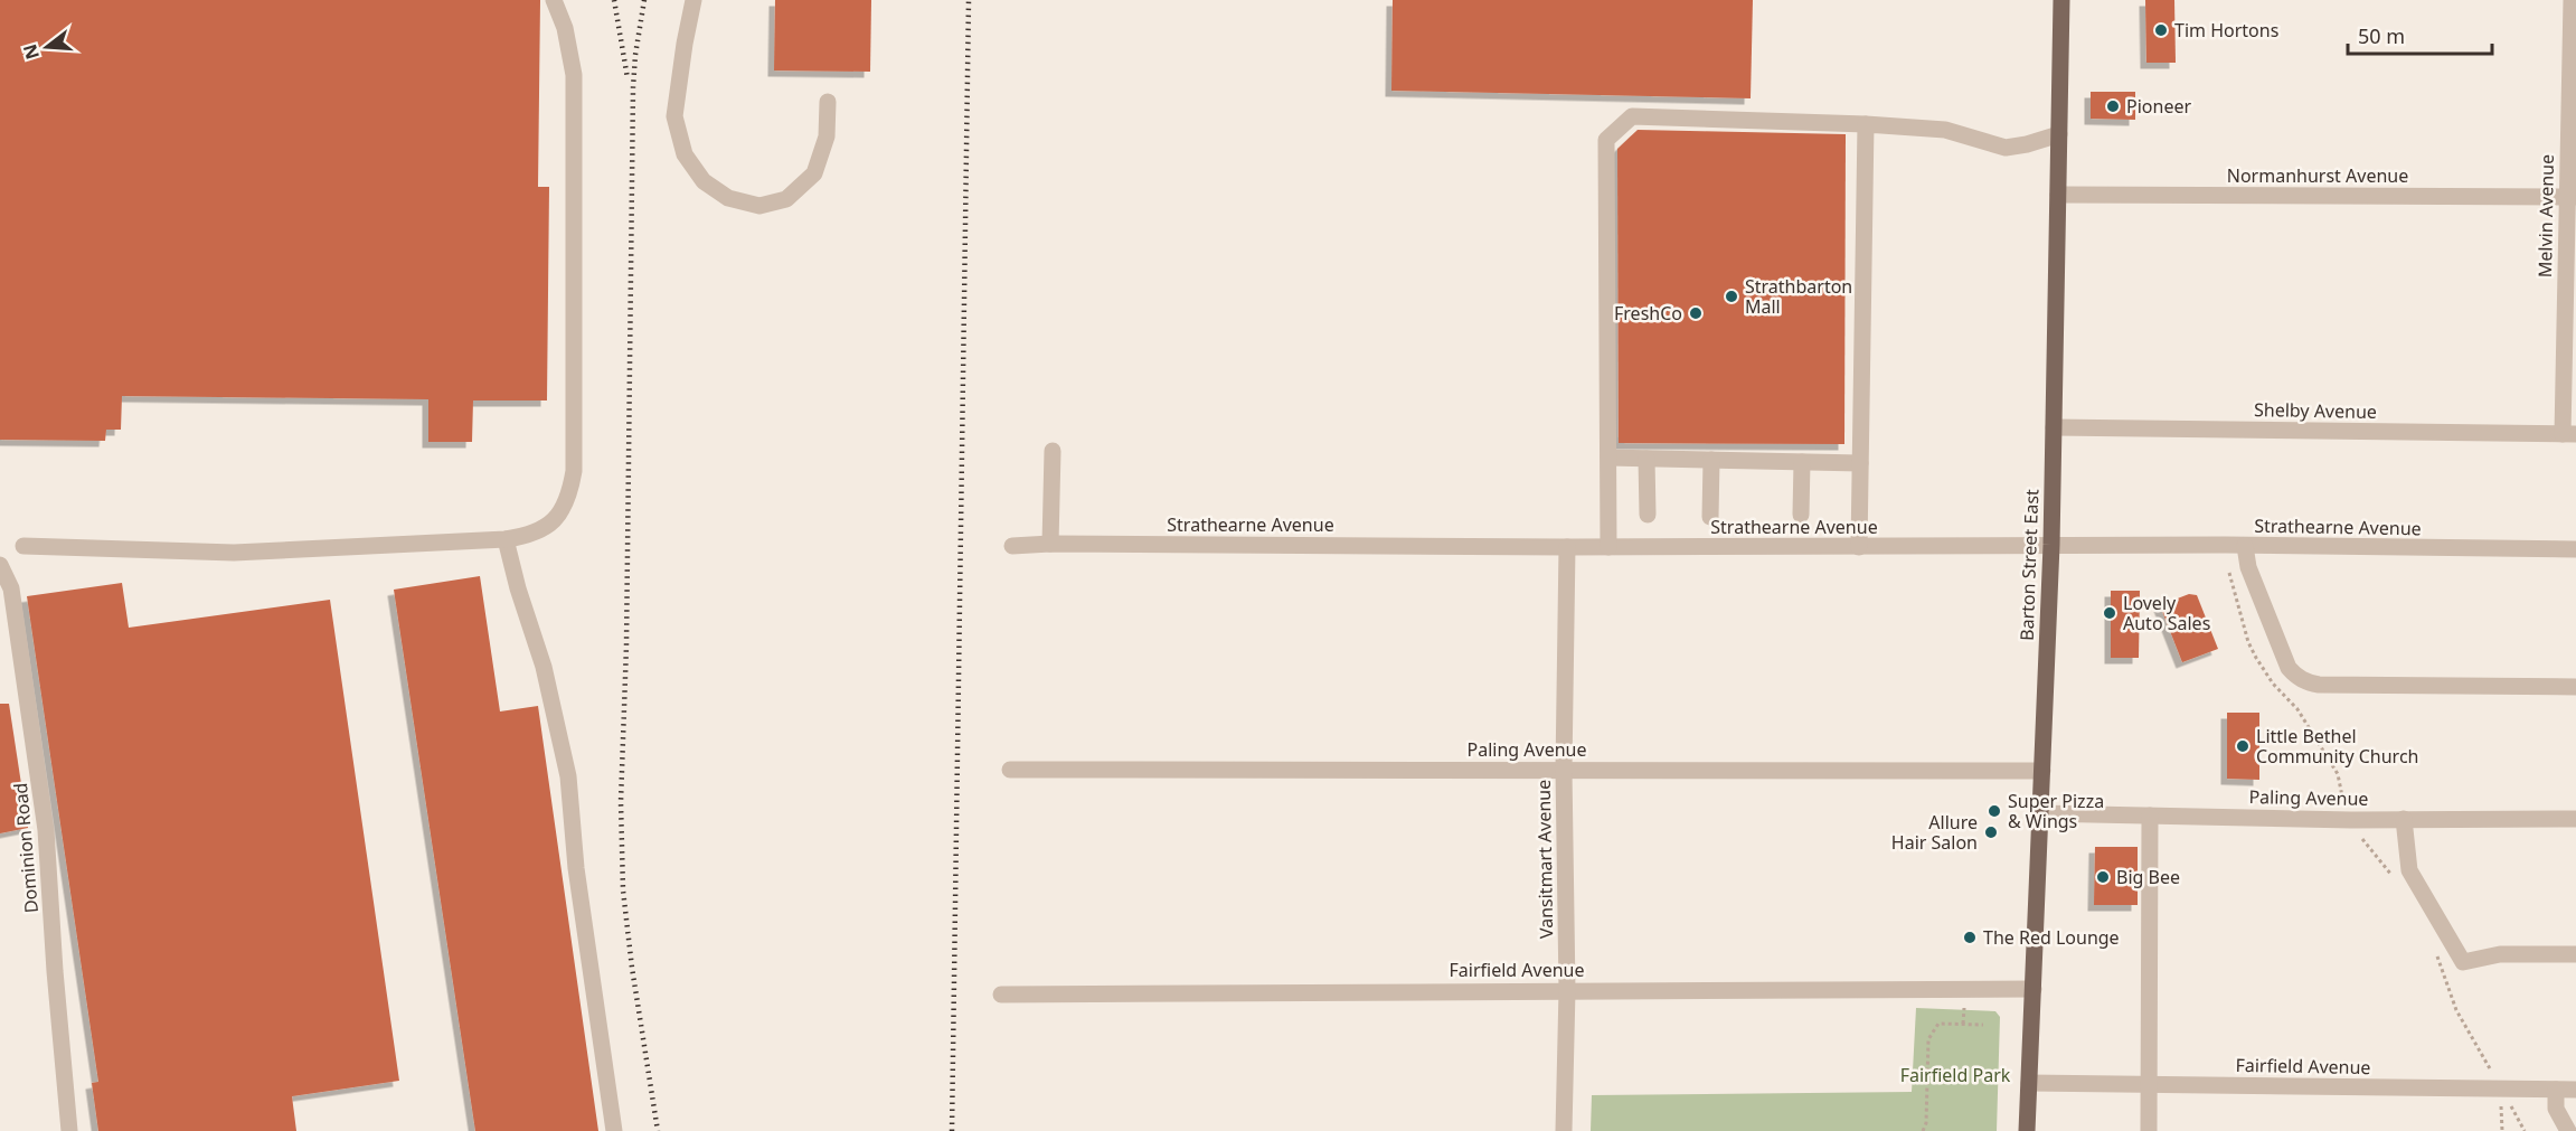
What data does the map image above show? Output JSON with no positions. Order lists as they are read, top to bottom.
{
  "streets": {
    "main road": ["Barton Street East"],
    "street": [
      "Normanhurst Avenue",
      "Melvin Avenue",
      "Shelby Avenue",
      "Strathearne Avenue",
      "Paling Avenue",
      "Dominion Road",
      "Vansitmart Avenue",
      "Fairfield Avenue"
    ]
  },
  "crossings": [
    ["Normanhurst Avenue", "Melvin Avenue"],
    ["Normanhurst Avenue", "Barton Street East"],
    ["Melvin Avenue", "Shelby Avenue"],
    ["Shelby Avenue", "Barton Street East"],
    ["Strathearne Avenue", "Barton Street East"],
    ["Strathearne Avenue", "Vansitmart Avenue"],
    ["Barton Street East", "Paling Avenue"],
    ["Barton Street East", "Fairfield Avenue"],
    ["Paling Avenue", "Vansitmart Avenue"],
    ["Vansitmart Avenue", "Fairfield Avenue"]
  ],
  "parks": ["Fairfield Park"],
  "places": [
    "Tim Hortons",
    "Pioneer",
    "Strathbarton Mall",
    "FreshCo",
    "Lovely Auto Sales",
    "Little Bethel Community Church",
    "Super Pizza & Wings",
    "Allure Hair Salon",
    "Big Bee",
    "The Red Lounge"
  ],
  "scale_bar": "50 m",
  "north": "left"
}
